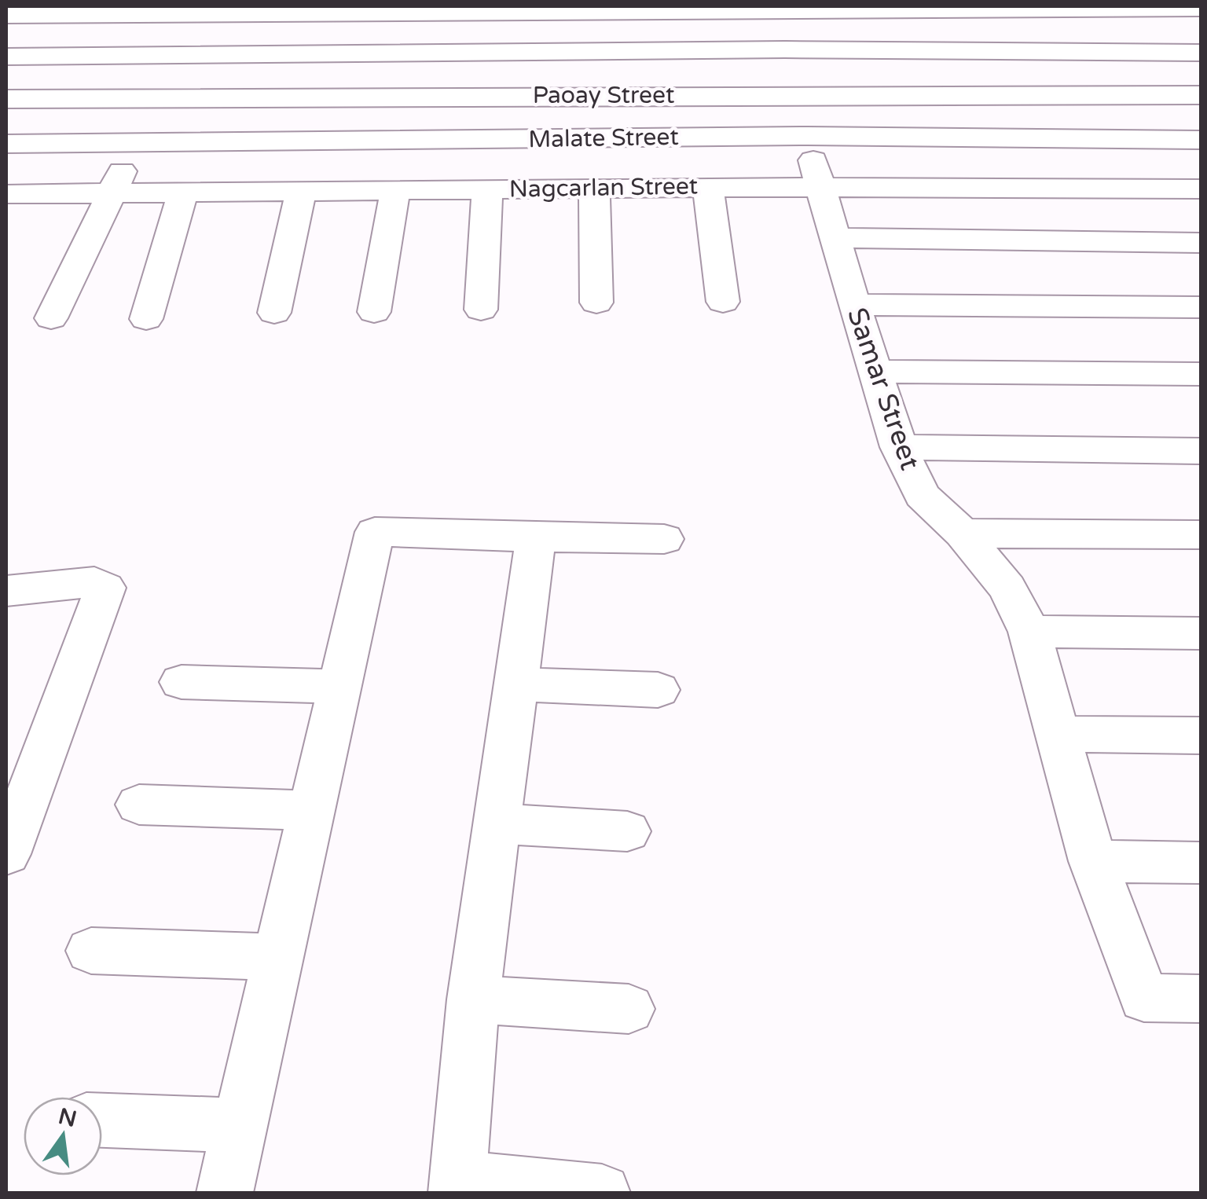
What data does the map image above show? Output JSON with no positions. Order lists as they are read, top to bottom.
{
  "streets": {
    "street": [
      "Paoay Street",
      "Malate Street",
      "Nagcarlan Street",
      "Samar Street"
    ]
  },
  "crossings": [
    ["Paoay Street", "Samar Street"],
    ["Malate Street", "Samar Street"],
    ["Nagcarlan Street", "Samar Street"]
  ],
  "north": "top"
}
